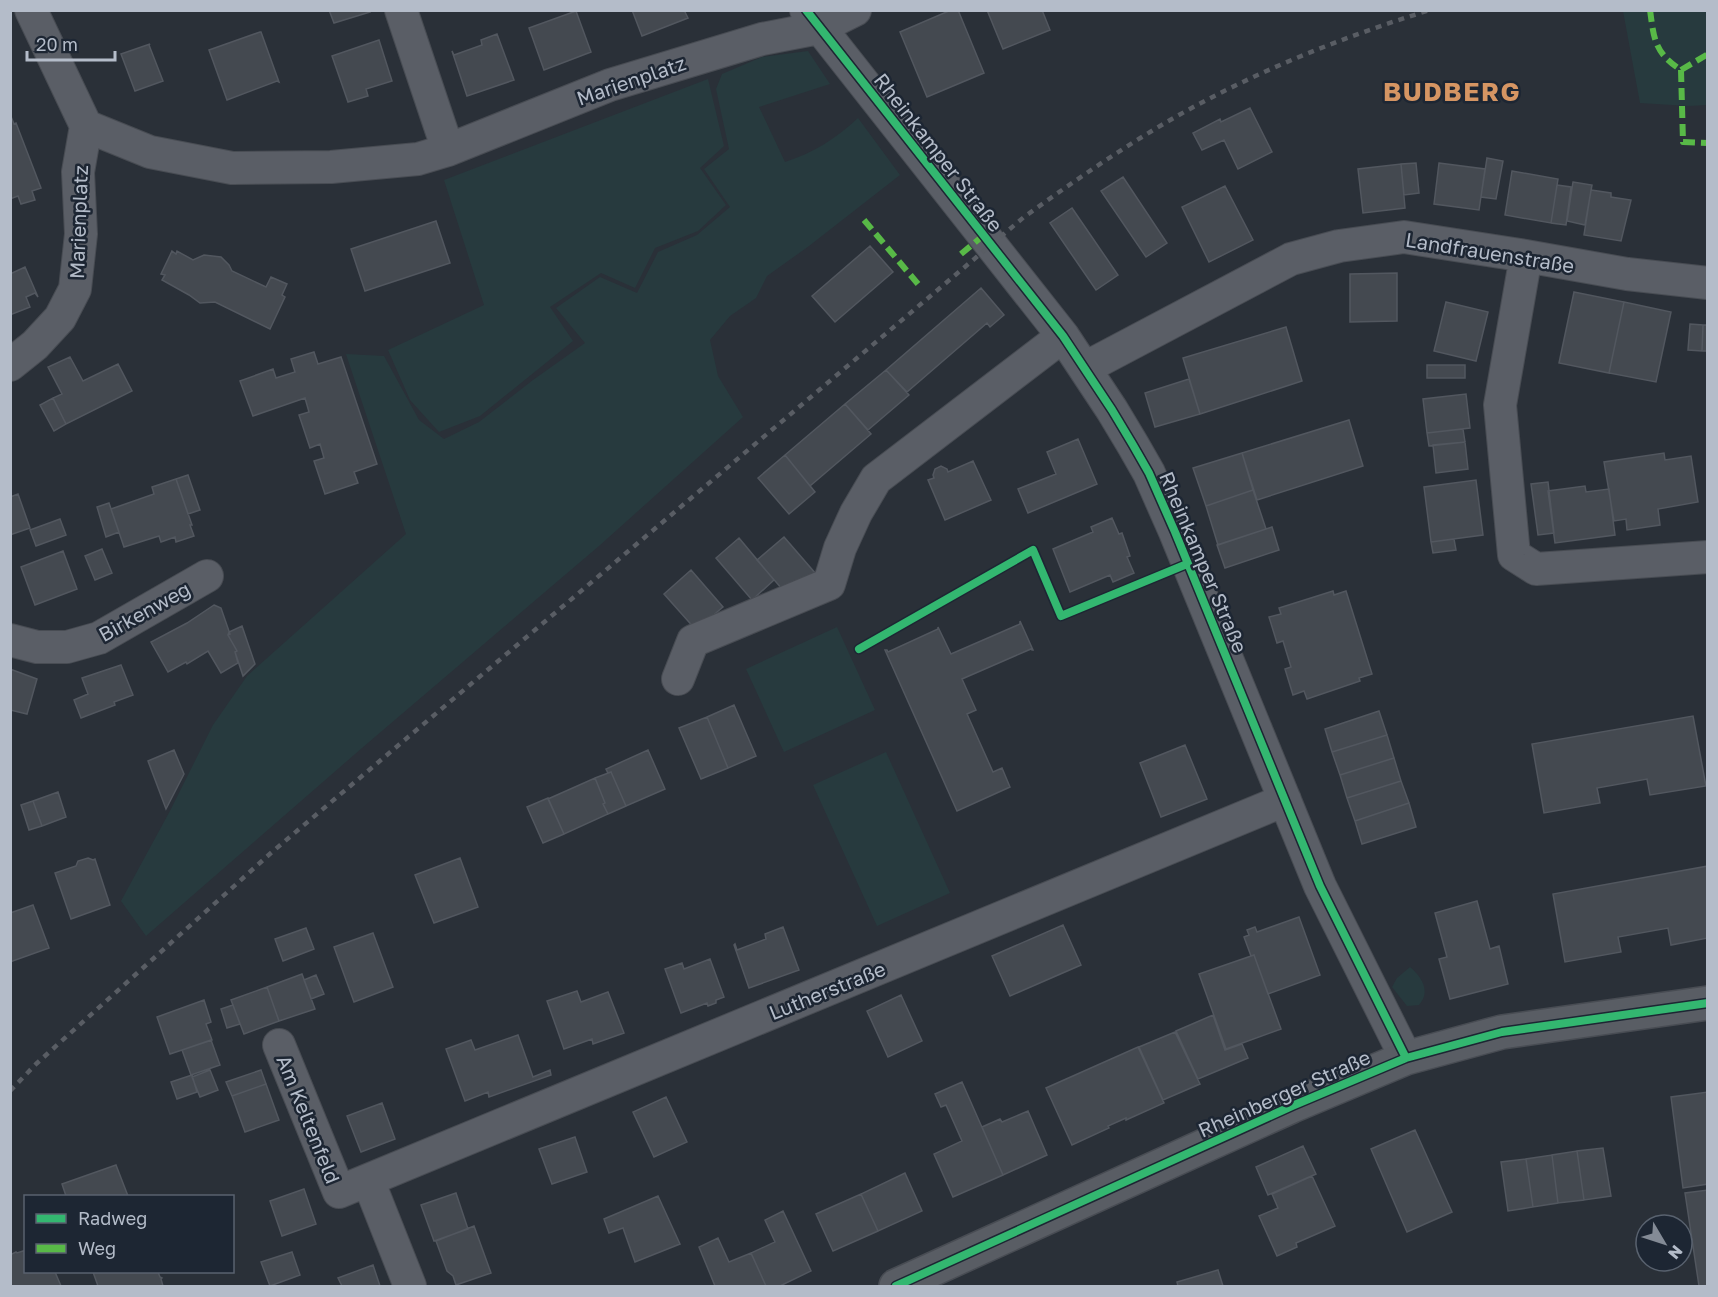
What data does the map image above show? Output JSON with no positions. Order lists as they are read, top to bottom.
{
  "streets": {
    "main road": ["Rheinberger Straße"],
    "street": [
      "Marienplatz",
      "Rheinkamper Straße",
      "Landfrauenstraße",
      "Birkenweg",
      "Lutherstraße",
      "Am Keltenfeld"
    ]
  },
  "crossings": [
    ["Marienplatz", "Rheinkamper Straße"],
    ["Rheinkamper Straße", "Landfrauenstraße"],
    ["Rheinkamper Straße", "Lutherstraße"],
    ["Rheinkamper Straße", "Rheinberger Straße"],
    ["Lutherstraße", "Am Keltenfeld"]
  ],
  "districts": ["BUDBERG"],
  "legend": ["Radweg", "Weg"],
  "scale_bar": "20 m",
  "north": "bottom right"
}
